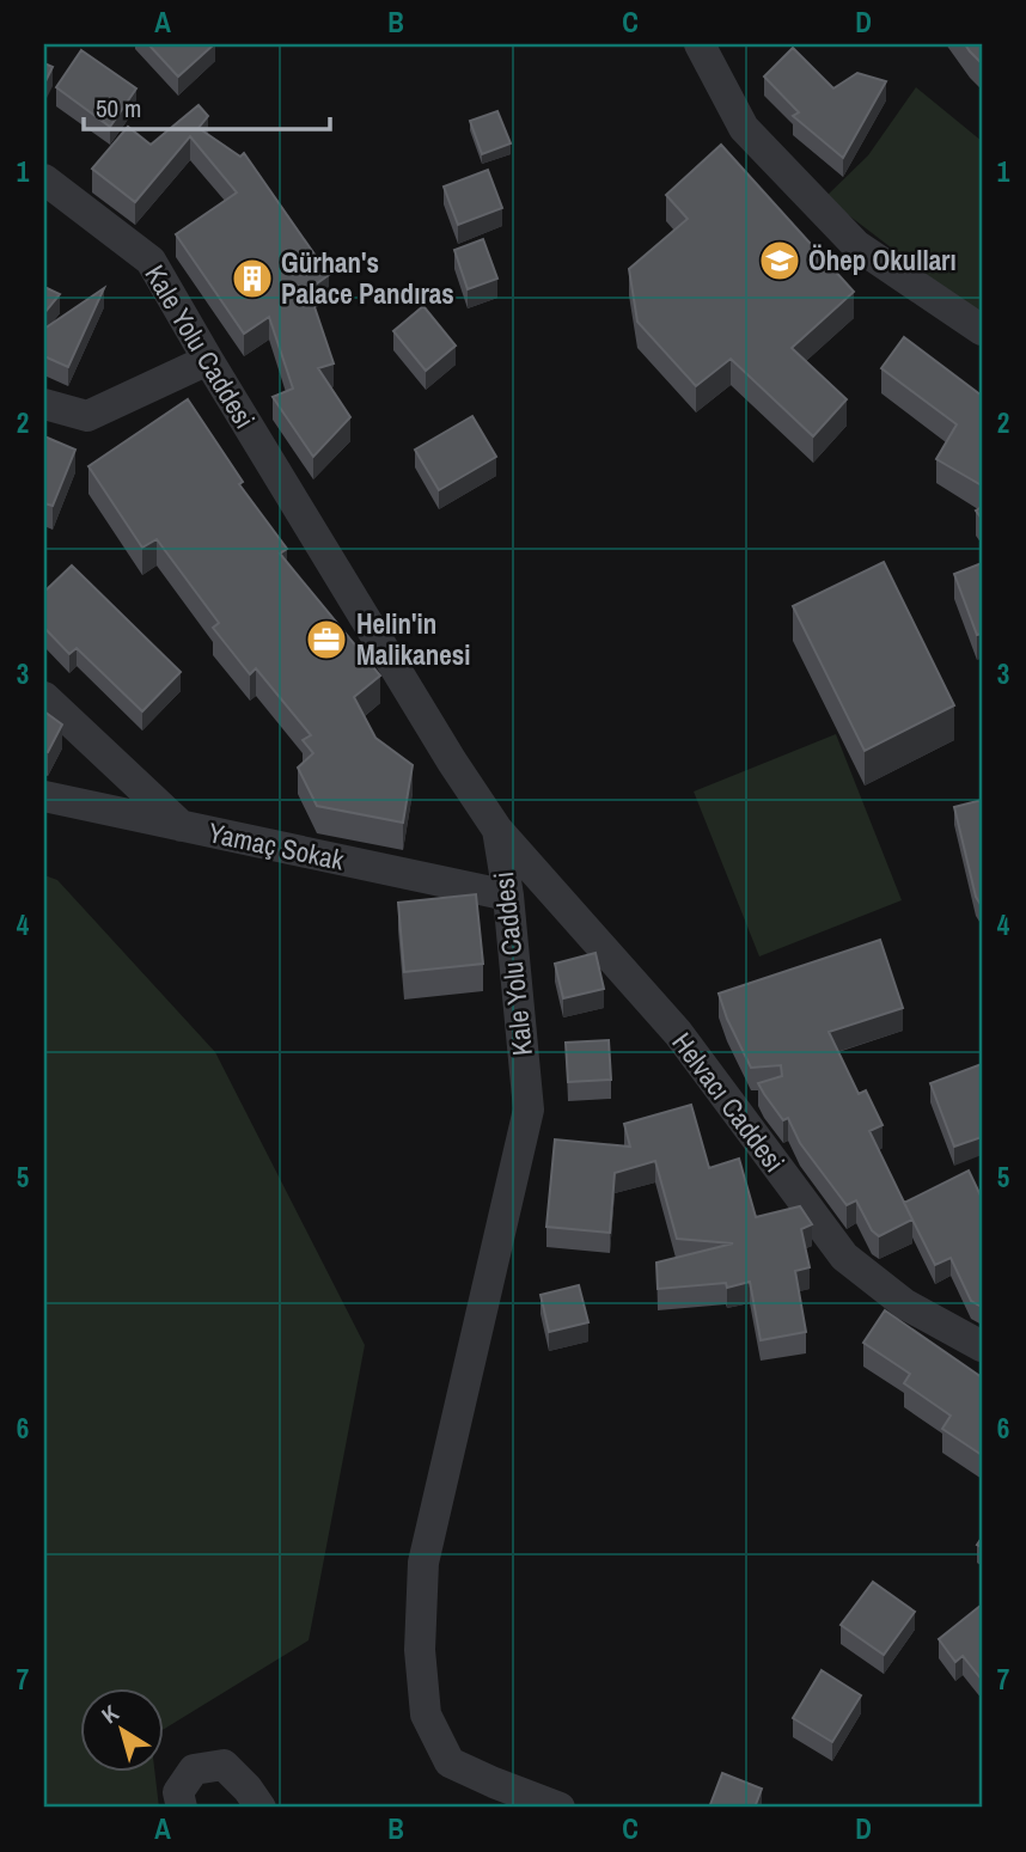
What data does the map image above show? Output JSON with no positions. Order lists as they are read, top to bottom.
{
  "streets": {
    "street": ["Kale Yolu Caddesi", "Yamaç Sokak", "Helvacı Caddesi"]
  },
  "crossings": [
    ["Kale Yolu Caddesi", "Yamaç Sokak"],
    ["Kale Yolu Caddesi", "Helvacı Caddesi"]
  ],
  "places": {
    "school or university": ["Öhep Okulları"],
    "building": ["Gürhan's Palace Pandıras"],
    "office": ["Helin'in Malikanesi"]
  },
  "scale_bar": "50 m",
  "north": "top left",
  "grid": {
    "columns": [
      "A",
      "B",
      "C",
      "D"
    ],
    "rows": [
      "1",
      "2",
      "3",
      "4",
      "5",
      "6",
      "7"
    ]
  }
}
